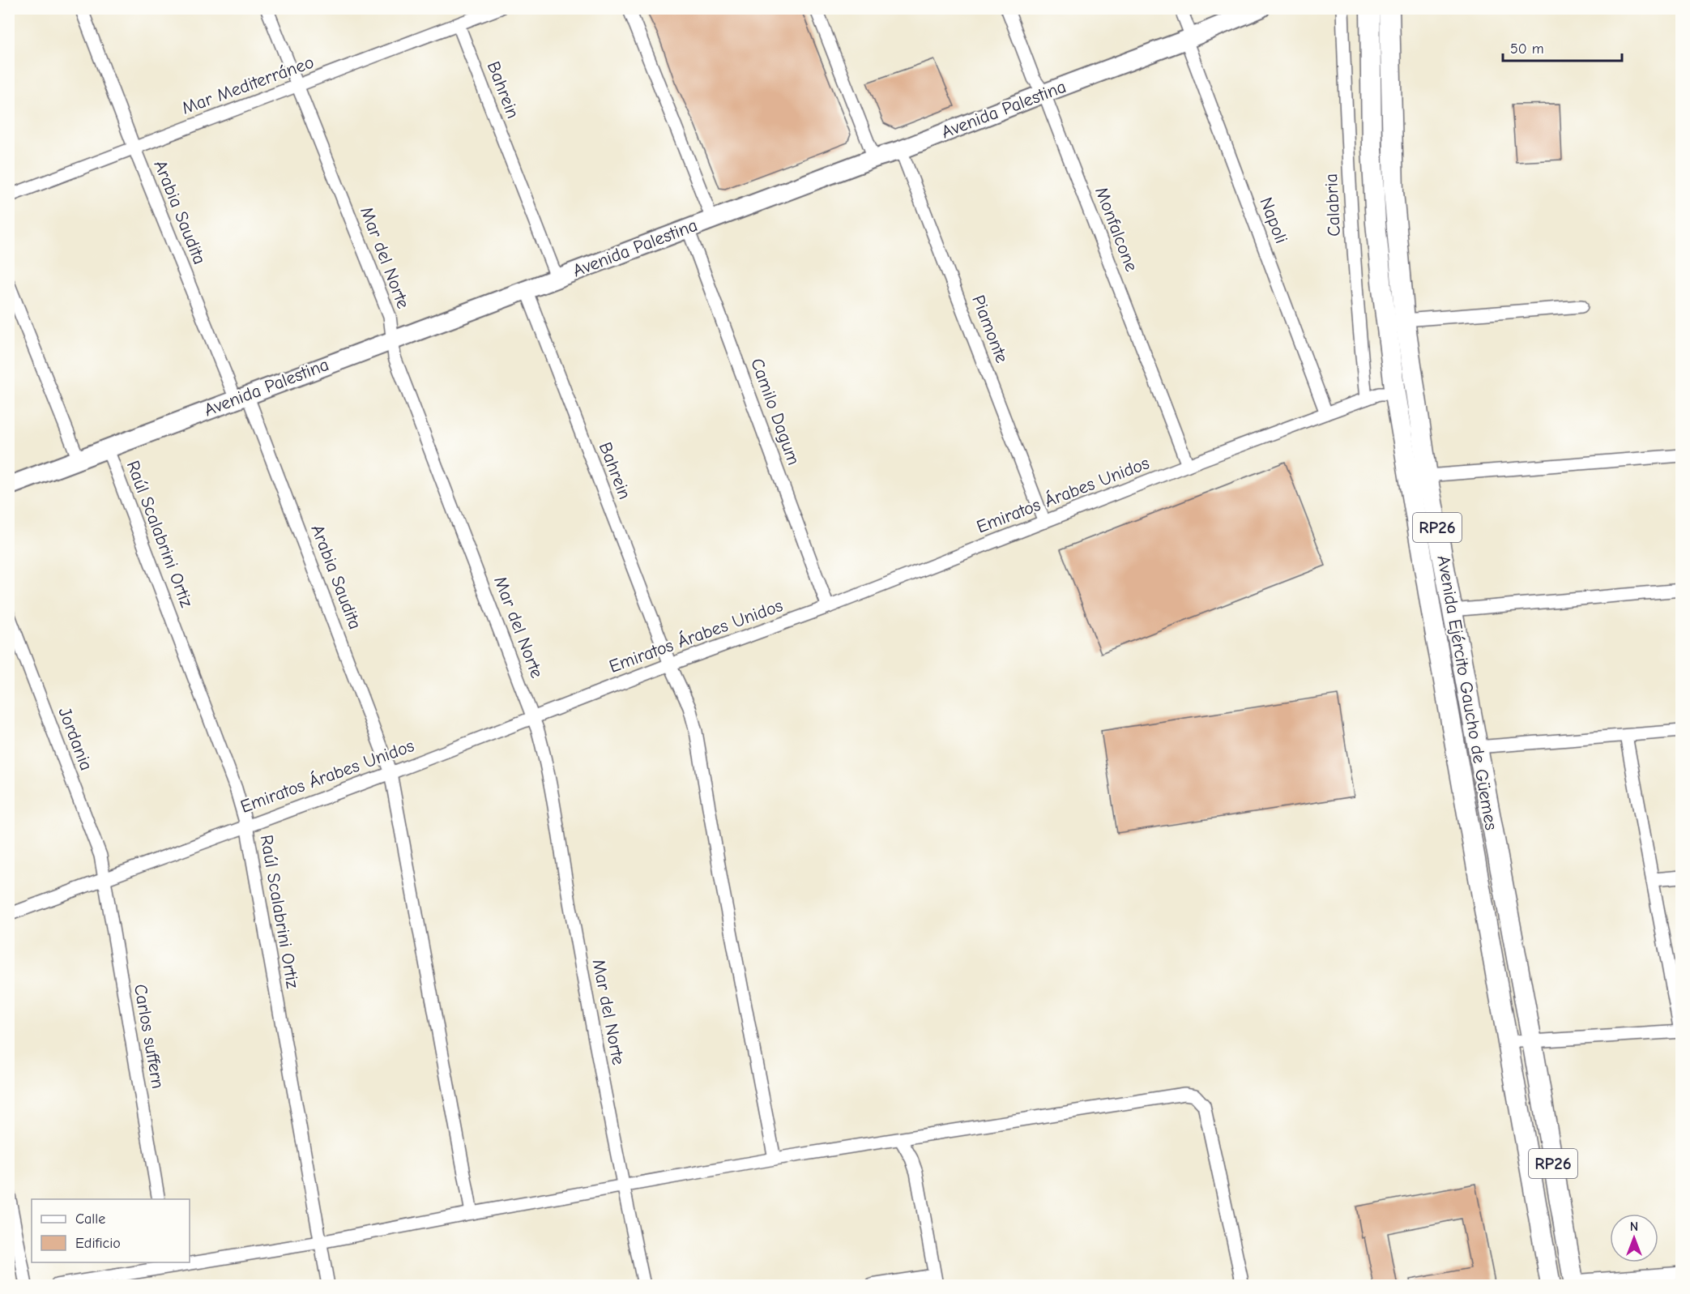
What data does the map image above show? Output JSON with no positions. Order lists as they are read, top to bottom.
{
  "streets": {
    "main road": ["RP26", "Avenida Ejército Gaucho de Güemes"],
    "street": [
      "Mar Mediterráneo",
      "Bahrein",
      "Avenida Palestina",
      "Calabria",
      "Arabia Saudita",
      "Napoli",
      "Monfalcone",
      "Mar del Norte",
      "Piamonte",
      "Camilo Dagum",
      "Emiratos Árabes Unidos",
      "Raúl Scalabrini Ortiz",
      "Jordania",
      "Carlos suffern"
    ]
  },
  "crossings": [
    ["Mar Mediterráneo", "Bahrein"],
    ["Mar Mediterráneo", "Arabia Saudita"],
    ["Mar Mediterráneo", "Mar del Norte"],
    ["Bahrein", "Avenida Palestina"],
    ["Bahrein", "Emiratos Árabes Unidos"],
    ["Avenida Palestina", "Arabia Saudita"],
    ["Avenida Palestina", "Napoli"],
    ["Avenida Palestina", "Monfalcone"],
    ["Avenida Palestina", "Mar del Norte"],
    ["Avenida Palestina", "Piamonte"],
    ["Avenida Palestina", "Camilo Dagum"],
    ["Avenida Palestina", "Raúl Scalabrini Ortiz"],
    ["Calabria", "Emiratos Árabes Unidos"],
    ["Arabia Saudita", "Emiratos Árabes Unidos"],
    ["Napoli", "Emiratos Árabes Unidos"],
    ["Monfalcone", "Emiratos Árabes Unidos"],
    ["Mar del Norte", "Emiratos Árabes Unidos"],
    ["Piamonte", "Emiratos Árabes Unidos"],
    ["Camilo Dagum", "Emiratos Árabes Unidos"],
    ["Emiratos Árabes Unidos", "Raúl Scalabrini Ortiz"],
    ["Emiratos Árabes Unidos", "Avenida Ejército Gaucho de Güemes"],
    ["Emiratos Árabes Unidos", "Jordania"],
    ["Emiratos Árabes Unidos", "Carlos suffern"],
    ["Jordania", "Carlos suffern"]
  ],
  "legend": ["Calle", "Edificio"],
  "scale_bar": "50 m",
  "north": "top"
}
